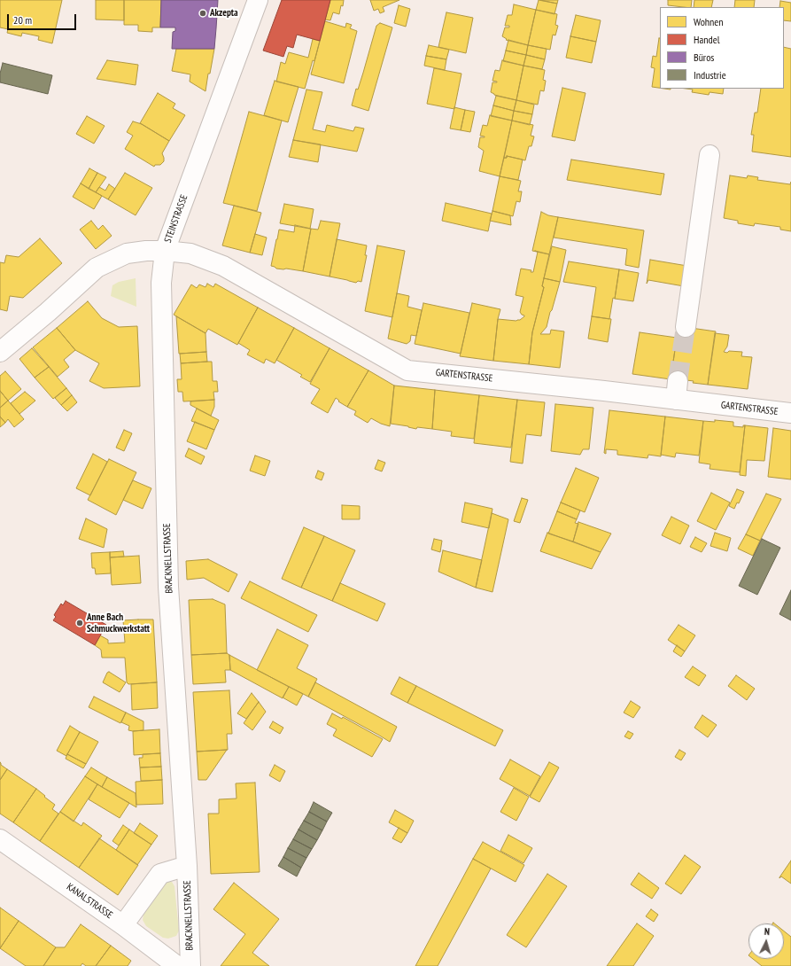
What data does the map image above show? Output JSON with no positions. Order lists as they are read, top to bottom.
{
  "streets": {
    "street": [
      "STEINSTRASSE",
      "GARTENSTRASSE",
      "BRACKNELLSTRASSE",
      "KANALSTRASSE"
    ]
  },
  "crossings": [
    ["STEINSTRASSE", "GARTENSTRASSE"],
    ["STEINSTRASSE", "BRACKNELLSTRASSE"],
    ["GARTENSTRASSE", "BRACKNELLSTRASSE"],
    ["BRACKNELLSTRASSE", "KANALSTRASSE"]
  ],
  "places": ["Akzepta", "Anne Bach Schmuckwerkstatt"],
  "legend": [
    "Wohnen",
    "Handel",
    "Büros",
    "Industrie"
  ],
  "scale_bar": "20 m",
  "north": "top"
}
